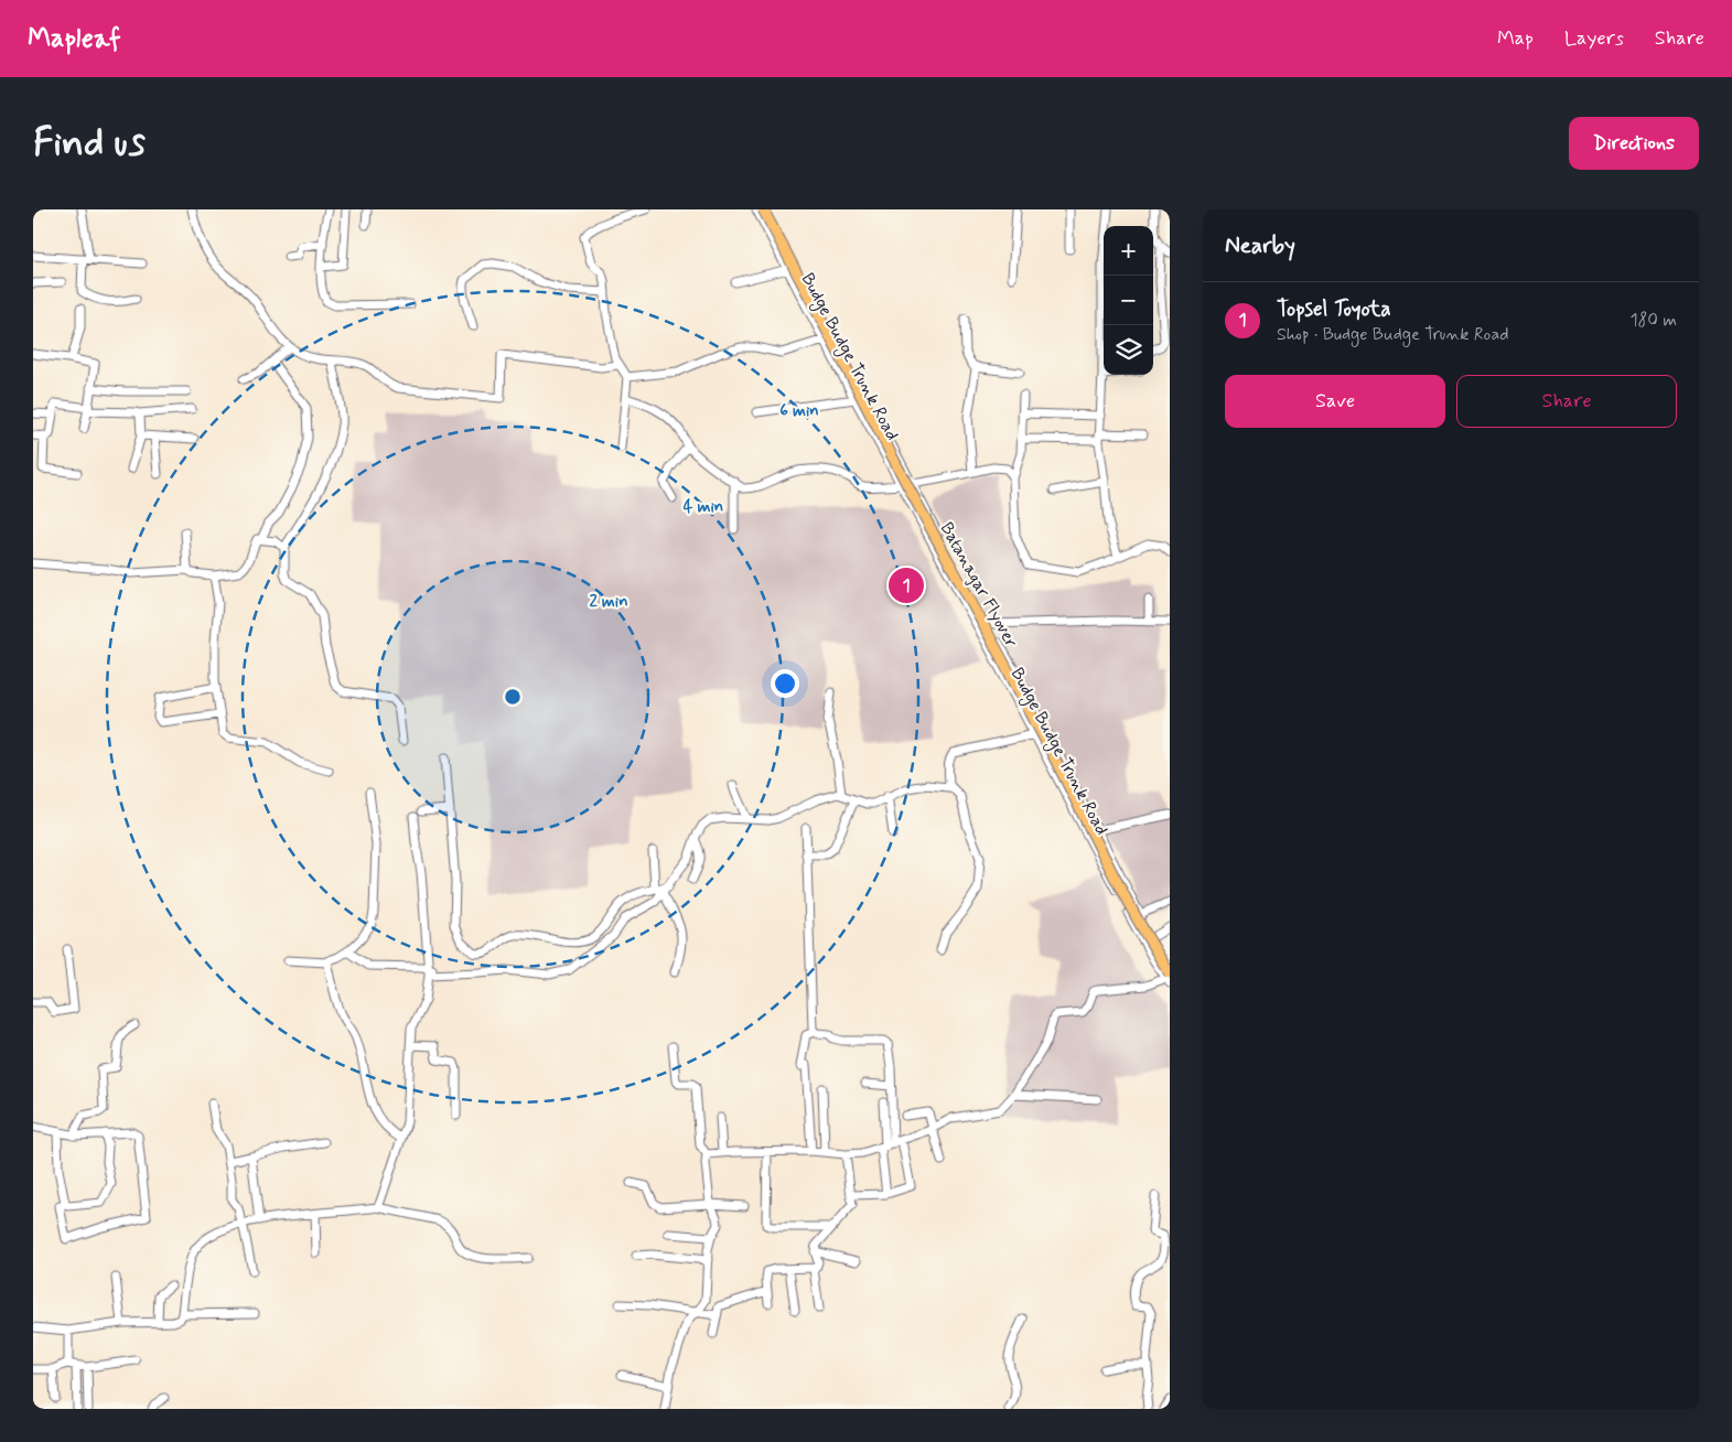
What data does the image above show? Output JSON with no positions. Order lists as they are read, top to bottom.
{
  "streets": {
    "main road": ["Batanagar Flyover"],
    "street": ["Budge Budge Trunk Road"]
  },
  "crossings": [
    ["Budge Budge Trunk Road", "Batanagar Flyover"]
  ],
  "page": {
    "header": "Mapleaf",
    "nav": ["Map", "Layers", "Share"],
    "buttons": [
      "Directions",
      ["Save", "Share"]
    ],
    "title": "Find us",
    "heading": "Nearby",
    "map_buttons": ["+", "−"],
    "list": [
      {
        "mark": "1",
        "name": "Topsel Toyota",
        "note": "Shop · Budge Budge Trunk Road",
        "value": "180 m"
      }
    ],
    "pins": "1"
  },
  "rings": ["6 min", "4 min", "2 min"]
}
